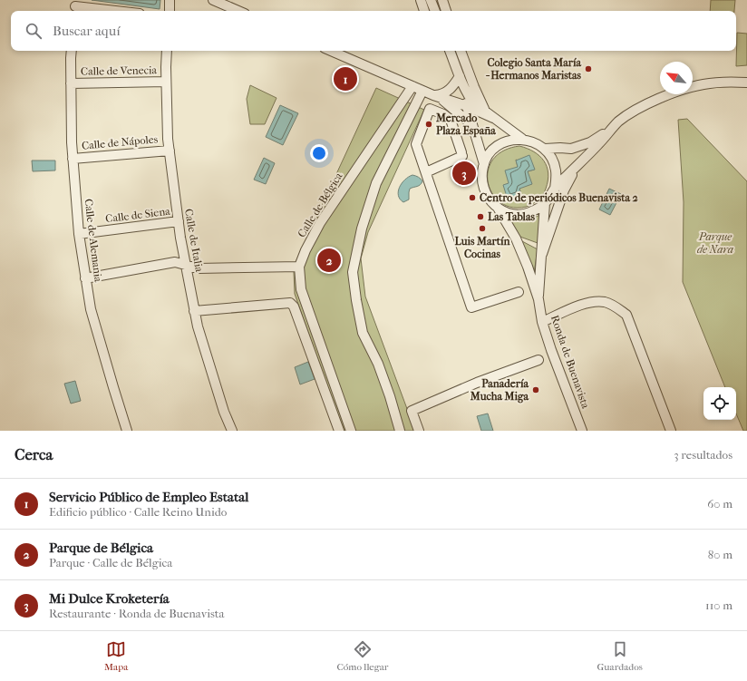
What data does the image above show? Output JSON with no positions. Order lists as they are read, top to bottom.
{
  "streets": {
    "street": [
      "Calle de Venecia",
      "Calle de Nápoles",
      "Calle de Bélgica",
      "Calle de Siena",
      "Calle de Alemania",
      "Calle de Italia",
      "Ronda de Buenavista"
    ]
  },
  "crossings": [
    ["Calle de Venecia", "Calle de Alemania"],
    ["Calle de Venecia", "Calle de Italia"],
    ["Calle de Nápoles", "Calle de Alemania"],
    ["Calle de Nápoles", "Calle de Italia"],
    ["Calle de Siena", "Calle de Alemania"],
    ["Calle de Siena", "Calle de Italia"]
  ],
  "parks": ["Parque de Nara"],
  "places": [
    "Colegio Santa María - Hermanos Maristas",
    "Mercado Plaza España",
    "Centro de periódicos Buenavista 2",
    "Las Tablas",
    "Luis Martín Cocinas",
    "Panadería Mucha Miga"
  ],
  "north": "top left",
  "page": {
    "search": "Buscar aquí",
    "pins": ["1", "3", "2"],
    "heading": ["Cerca", "3 resultados"],
    "list": [
      {
        "mark": "1",
        "name": "Servicio Público de Empleo Estatal",
        "note": "Edificio público · Calle Reino Unido",
        "value": "60 m"
      },
      {
        "mark": "2",
        "name": "Parque de Bélgica",
        "note": "Parque · Calle de Bélgica",
        "value": "80 m"
      },
      {
        "mark": "3",
        "name": "Mi Dulce Kroketería",
        "note": "Restaurante · Ronda de Buenavista",
        "value": "110 m"
      }
    ],
    "nav": ["Mapa", "Cómo llegar", "Guardados"]
  }
}
